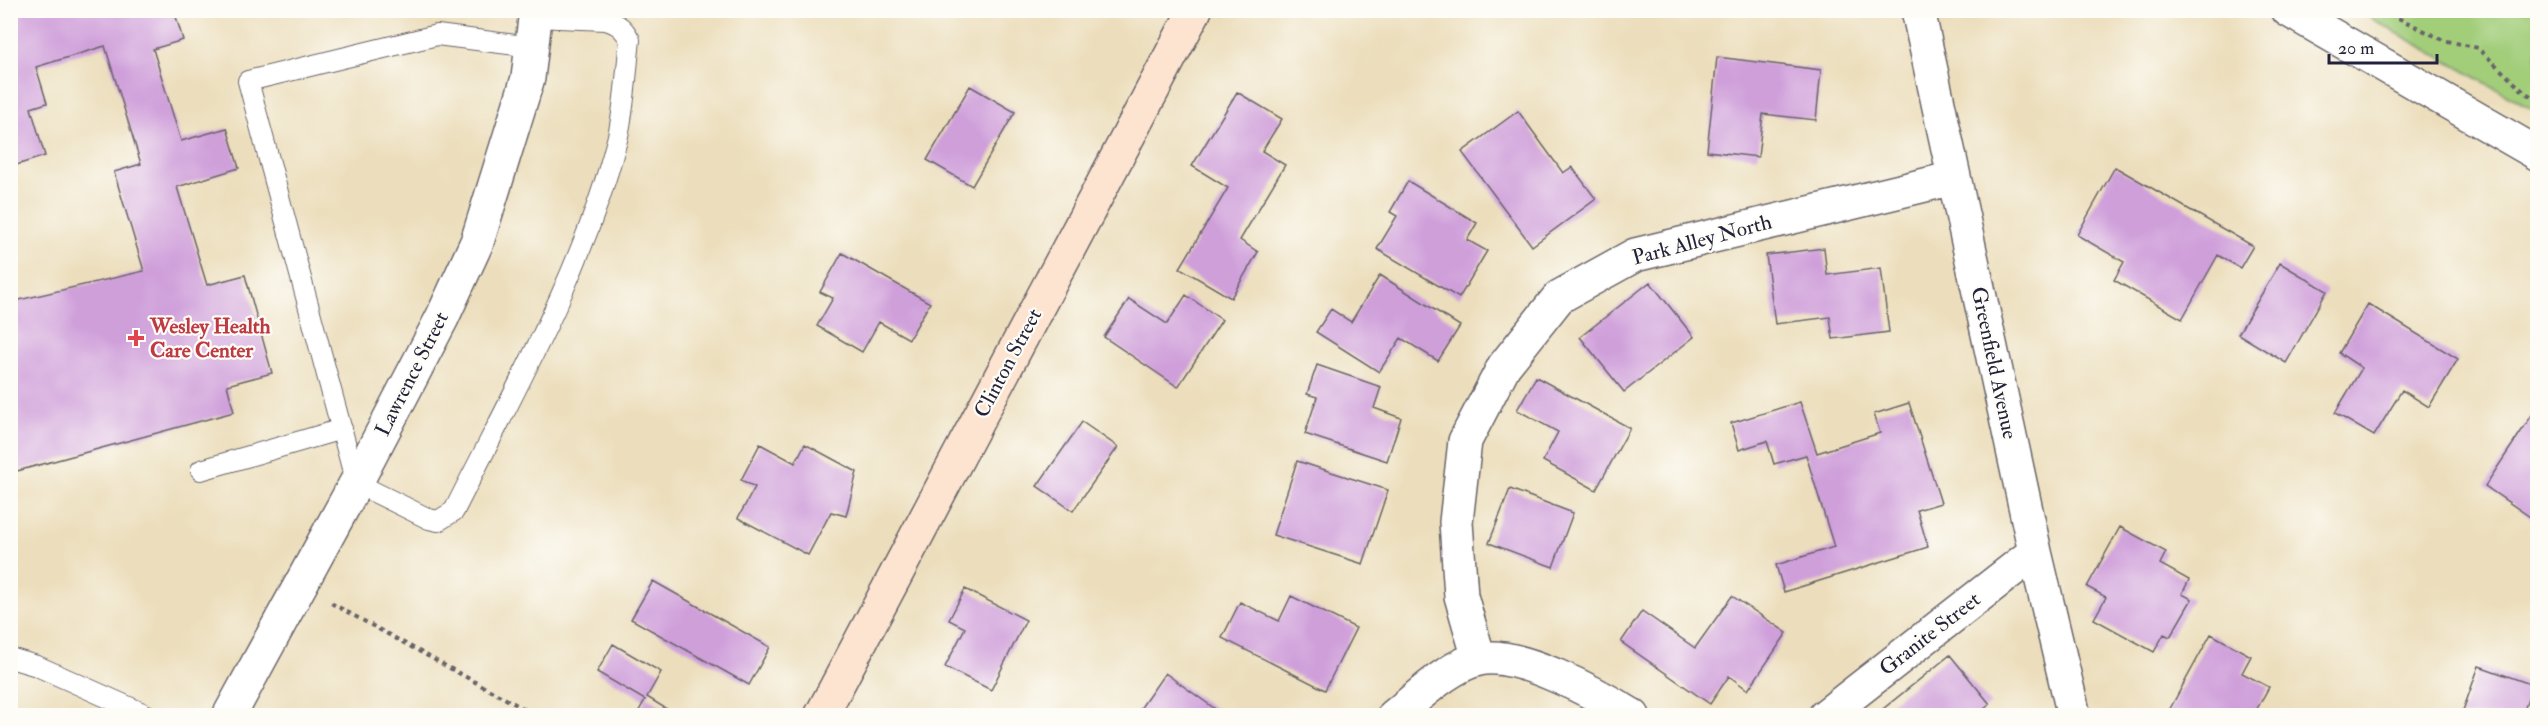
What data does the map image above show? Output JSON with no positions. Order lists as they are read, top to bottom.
{
  "streets": {
    "street": [
      "Park Alley North",
      "Clinton Street",
      "Greenfield Avenue",
      "Lawrence Street",
      "Granite Street"
    ]
  },
  "crossings": [
    ["Park Alley North", "Greenfield Avenue"],
    ["Greenfield Avenue", "Granite Street"]
  ],
  "places": {
    "health": ["Wesley Health Care Center"]
  },
  "scale_bar": "20 m"
}
